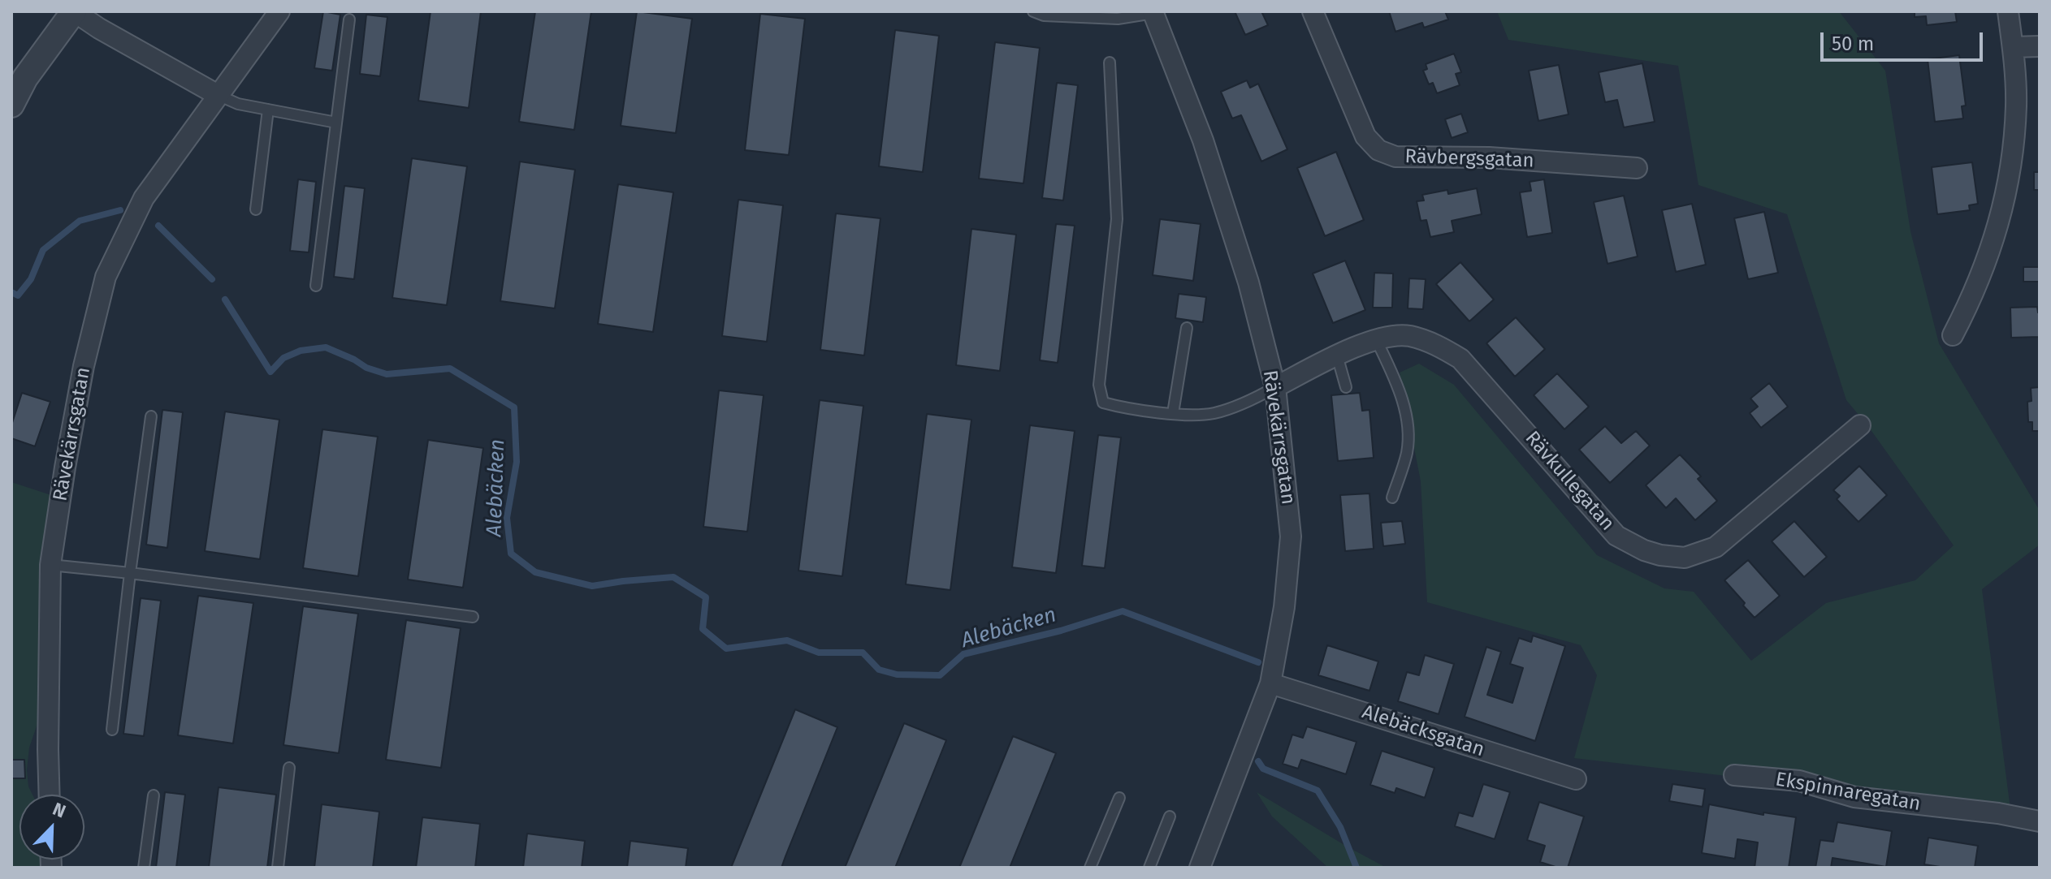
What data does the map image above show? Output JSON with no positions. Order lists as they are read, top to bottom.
{
  "streets": {
    "street": [
      "Rävbergsgatan",
      "Rävekärrsgatan",
      "Rävkullegatan",
      "Alebäcksgatan",
      "Ekspinnaregatan"
    ]
  },
  "crossings": [
    ["Rävekärrsgatan", "Rävkullegatan"],
    ["Rävekärrsgatan", "Alebäcksgatan"]
  ],
  "water": ["Alebäcken"],
  "scale_bar": "50 m",
  "north": "top right"
}
